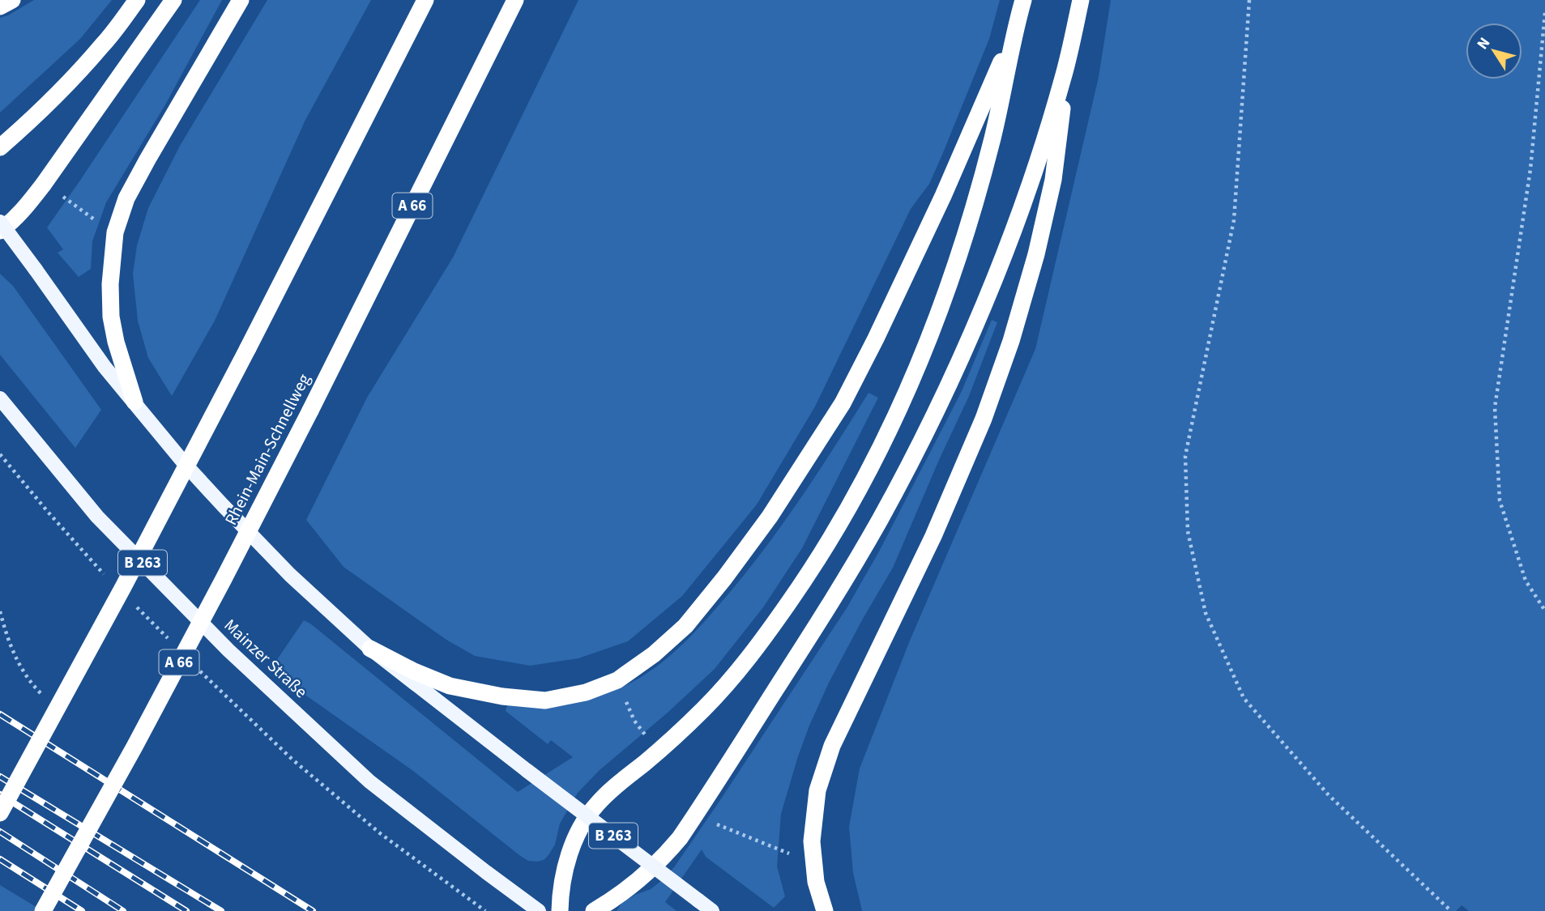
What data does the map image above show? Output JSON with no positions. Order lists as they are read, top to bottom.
{
  "streets": {
    "highway": ["A 66", "Rhein-Main-Schnellweg"],
    "main road": ["B 263", "Mainzer Straße"]
  },
  "north": "top left"
}
